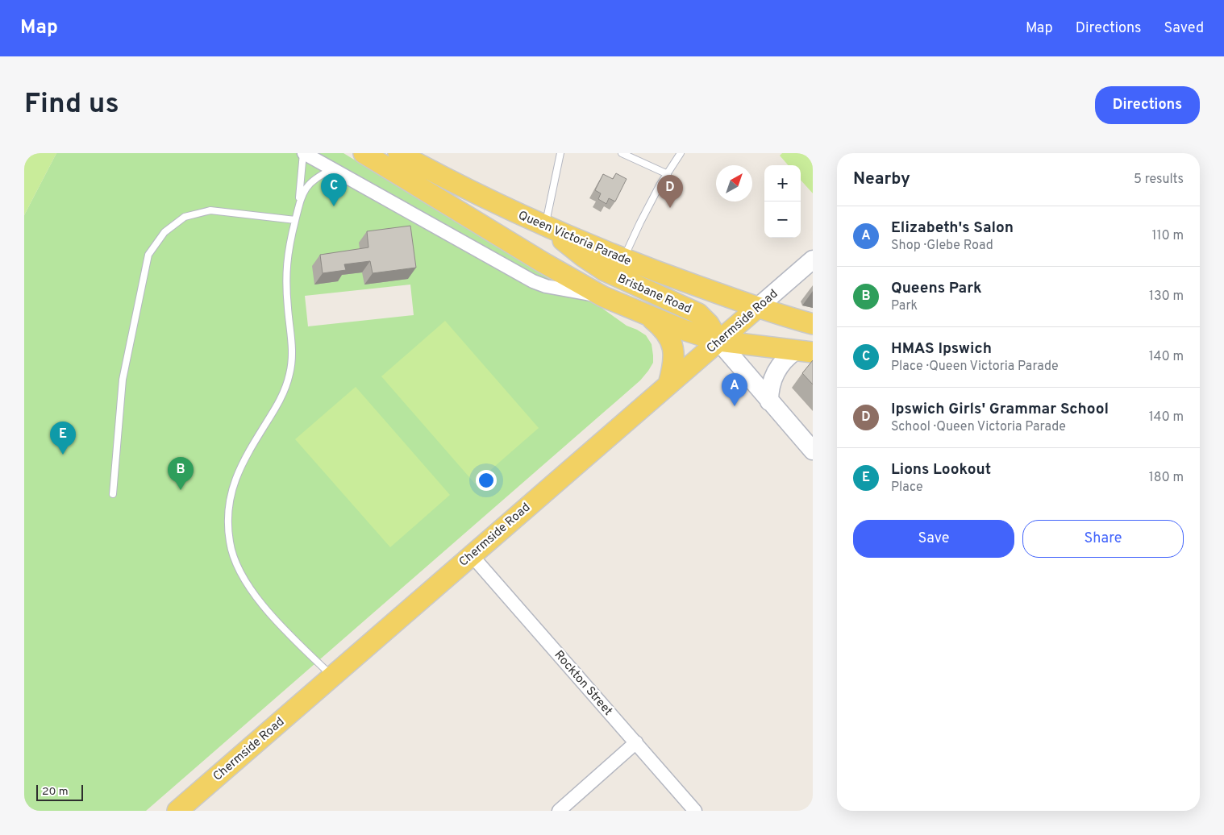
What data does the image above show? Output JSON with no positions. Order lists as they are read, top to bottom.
{
  "streets": {
    "main road": ["Queen Victoria Parade", "Brisbane Road", "Chermside Road"],
    "street": ["Rockton Street"]
  },
  "crossings": [
    ["Queen Victoria Parade", "Brisbane Road"],
    ["Queen Victoria Parade", "Chermside Road"],
    ["Brisbane Road", "Chermside Road"],
    ["Chermside Road", "Rockton Street"]
  ],
  "scale_bar": "20 m",
  "north": "top right",
  "page": {
    "header": "Map",
    "nav": ["Map", "Directions", "Saved"],
    "buttons": [
      "Directions",
      ["Save", "Share"]
    ],
    "title": "Find us",
    "heading": ["Nearby", "5 results"],
    "map_buttons": ["+", "−"],
    "pins": [
      "C",
      "D",
      "A",
      "E",
      "B"
    ],
    "list": [
      {
        "mark": "A",
        "name": "Elizabeth's Salon",
        "note": "Shop · Glebe Road",
        "value": "110 m"
      },
      {
        "mark": "B",
        "name": "Queens Park",
        "note": "Park",
        "value": "130 m"
      },
      {
        "mark": "C",
        "name": "HMAS Ipswich",
        "note": "Place · Queen Victoria Parade",
        "value": "140 m"
      },
      {
        "mark": "D",
        "name": "Ipswich Girls' Grammar School",
        "note": "School · Queen Victoria Parade",
        "value": "140 m"
      },
      {
        "mark": "E",
        "name": "Lions Lookout",
        "note": "Place",
        "value": "180 m"
      }
    ],
    "scale": "20 m"
  }
}
